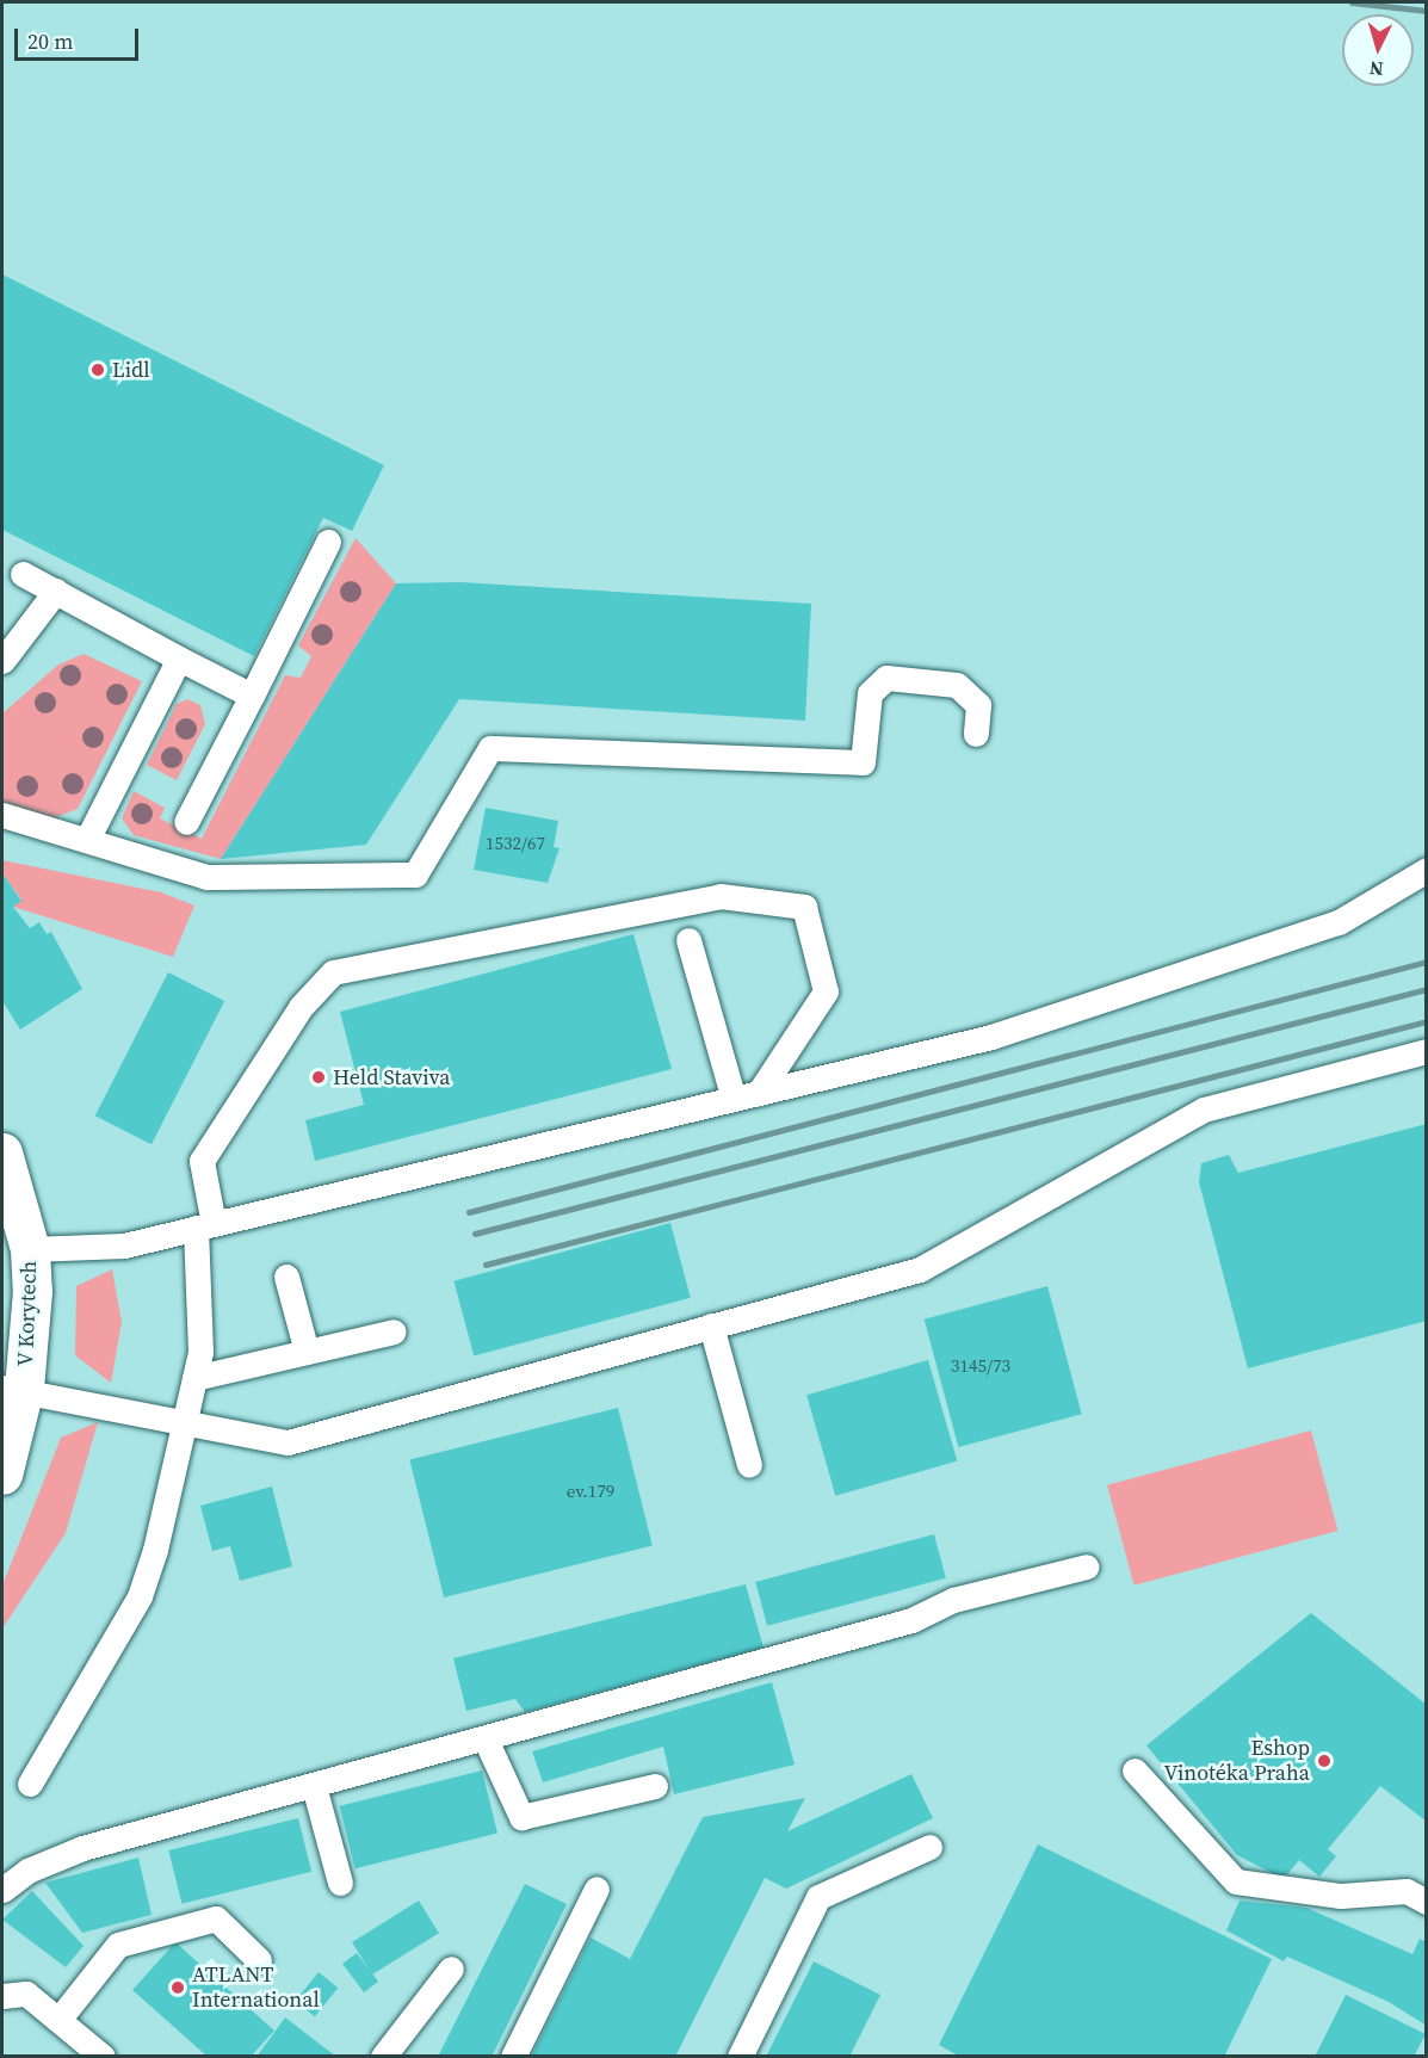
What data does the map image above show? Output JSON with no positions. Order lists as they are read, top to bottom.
{
  "streets": {
    "street": ["V Korytech"]
  },
  "places": [
    "Lidl",
    "Held Staviva",
    "Eshop Vinotéka Praha",
    "ATLANT International"
  ],
  "house_numbers": ["1532/67", "3145/73", "ev.179"],
  "scale_bar": "20 m",
  "north": "bottom"
}
